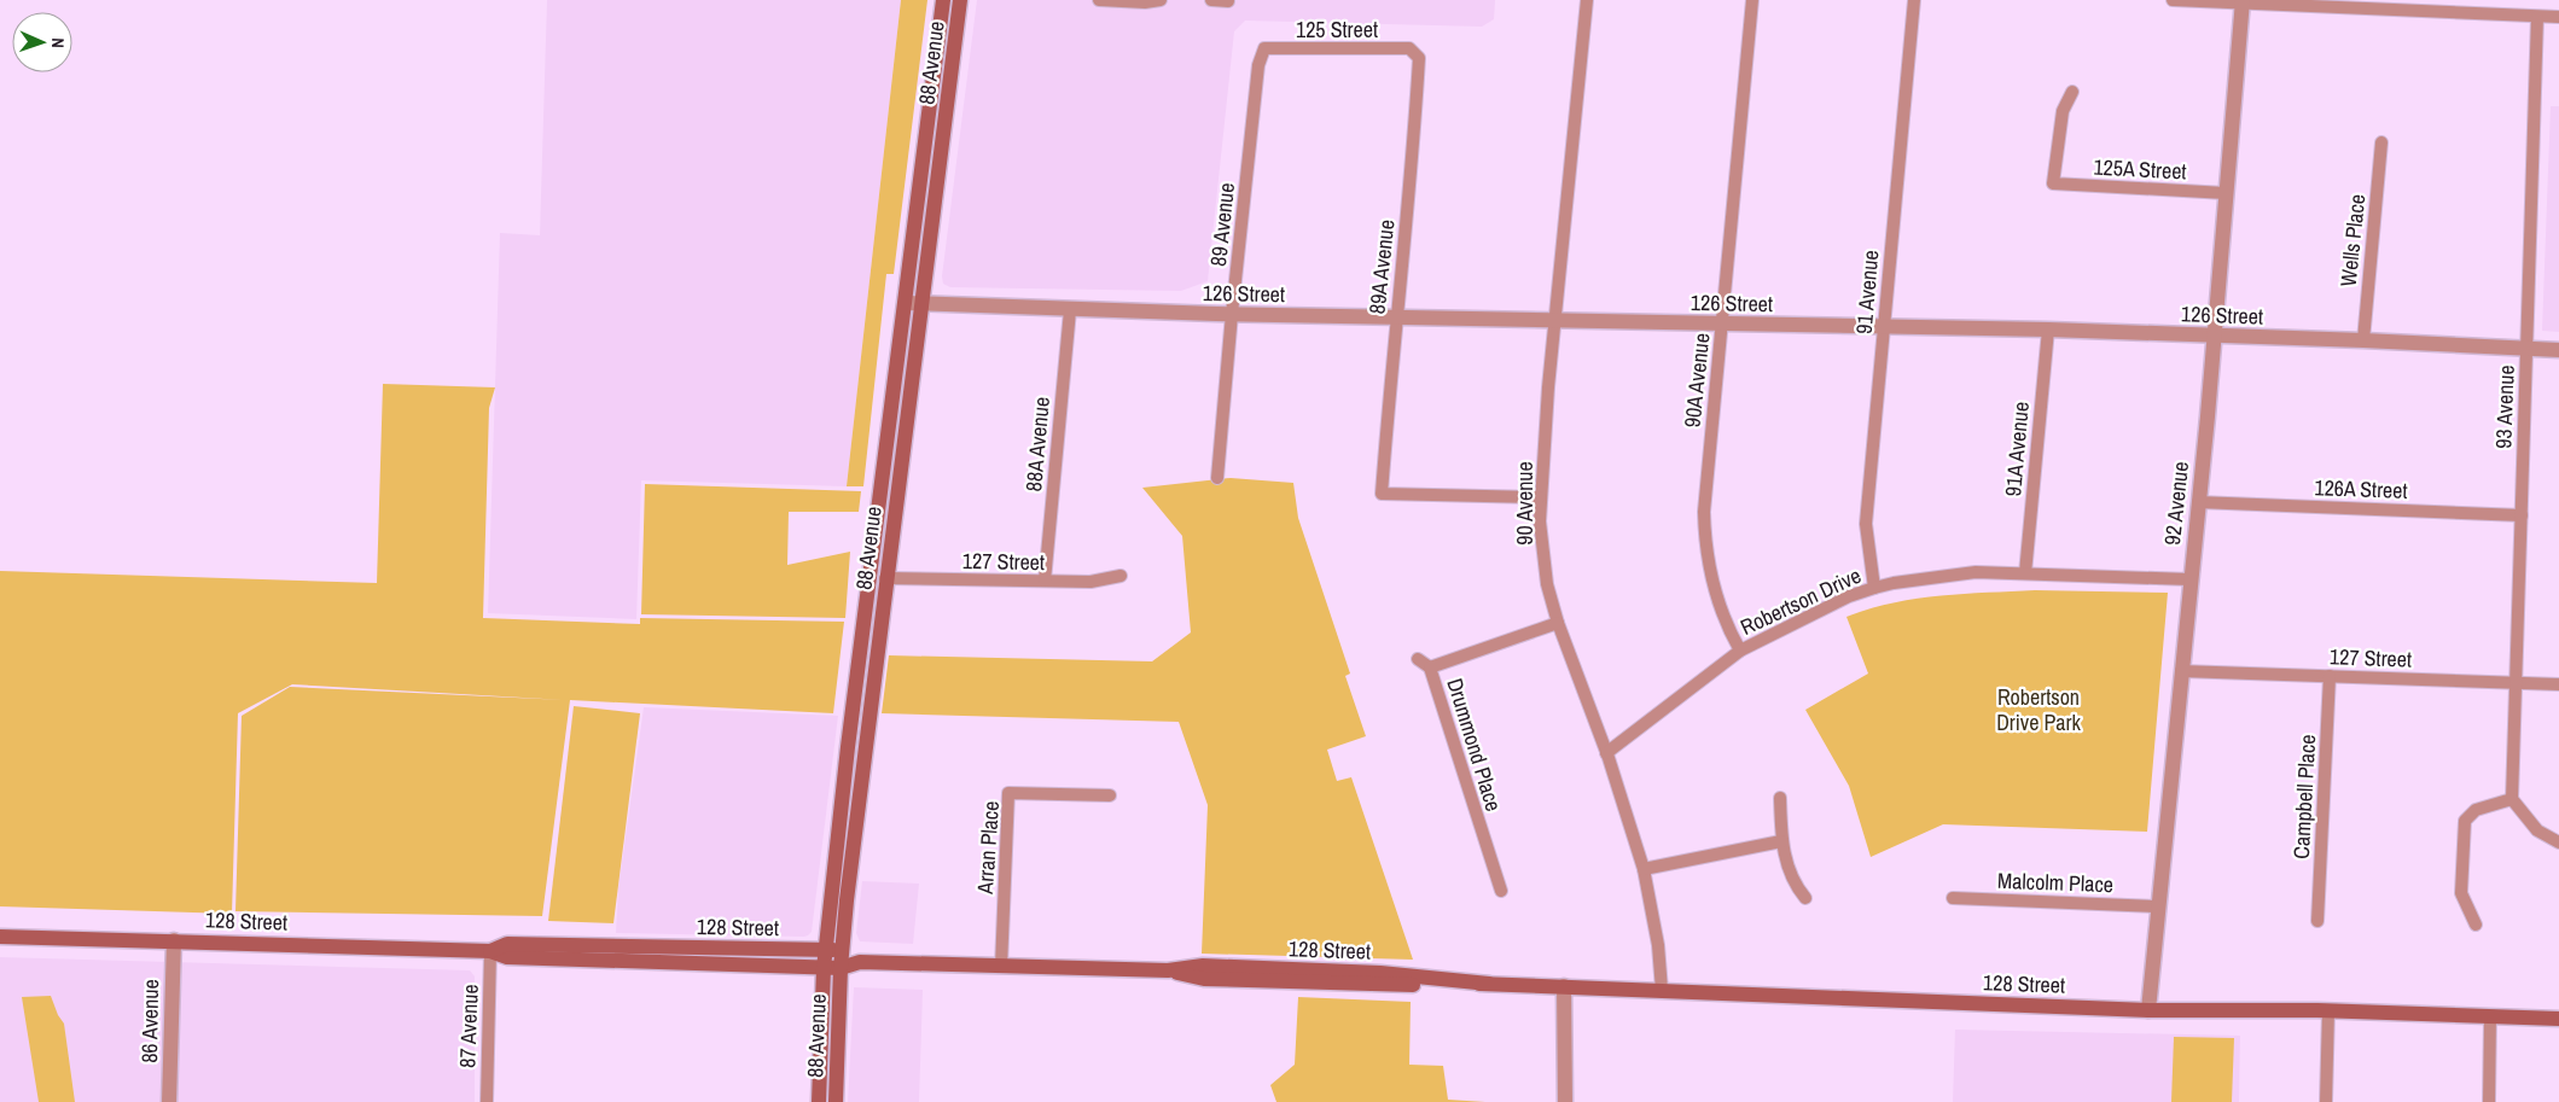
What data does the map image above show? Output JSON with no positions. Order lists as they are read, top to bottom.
{
  "streets": {
    "main road": ["88 Avenue", "128 Street"],
    "street": [
      "125 Street",
      "125A Street",
      "89 Avenue",
      "Wells Place",
      "89A Avenue",
      "91 Avenue",
      "126 Street",
      "90A Avenue",
      "93 Avenue",
      "88A Avenue",
      "91A Avenue",
      "126A Street",
      "90 Avenue",
      "92 Avenue",
      "127 Street",
      "Robertson Drive",
      "Drummond Place",
      "Campbell Place",
      "Arran Place",
      "Malcolm Place",
      "86 Avenue",
      "87 Avenue"
    ]
  },
  "crossings": [
    ["125 Street", "89 Avenue"],
    ["125 Street", "89A Avenue"],
    ["88 Avenue", "126 Street"],
    ["88 Avenue", "127 Street"],
    ["88 Avenue", "128 Street"],
    ["125A Street", "92 Avenue"],
    ["89 Avenue", "126 Street"],
    ["Wells Place", "126 Street"],
    ["89A Avenue", "126 Street"],
    ["89A Avenue", "90 Avenue"],
    ["91 Avenue", "126 Street"],
    ["91 Avenue", "Robertson Drive"],
    ["126 Street", "90A Avenue"],
    ["126 Street", "93 Avenue"],
    ["126 Street", "88A Avenue"],
    ["126 Street", "91A Avenue"],
    ["126 Street", "90 Avenue"],
    ["126 Street", "92 Avenue"],
    ["90A Avenue", "Robertson Drive"],
    ["93 Avenue", "126A Street"],
    ["93 Avenue", "127 Street"],
    ["88A Avenue", "127 Street"],
    ["91A Avenue", "Robertson Drive"],
    ["126A Street", "92 Avenue"],
    ["90 Avenue", "Robertson Drive"],
    ["90 Avenue", "Drummond Place"],
    ["90 Avenue", "128 Street"],
    ["92 Avenue", "127 Street"],
    ["92 Avenue", "Robertson Drive"],
    ["92 Avenue", "Malcolm Place"],
    ["92 Avenue", "128 Street"],
    ["127 Street", "Campbell Place"],
    ["Arran Place", "128 Street"],
    ["128 Street", "86 Avenue"],
    ["128 Street", "87 Avenue"]
  ],
  "parks": ["Robertson Drive Park"],
  "north": "right"
}
